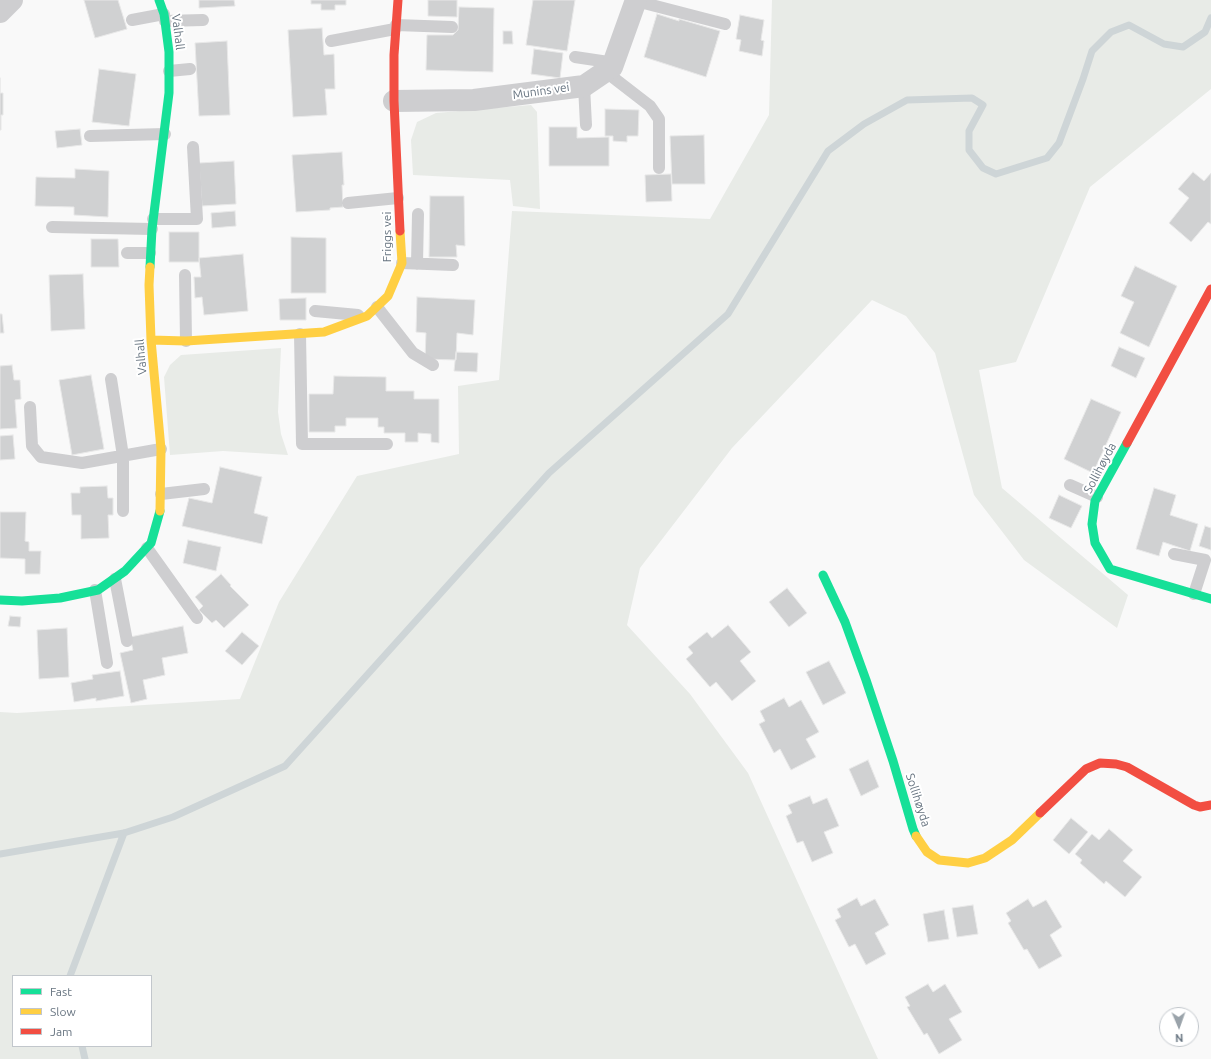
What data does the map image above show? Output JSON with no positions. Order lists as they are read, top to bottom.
{
  "streets": {
    "street": [
      "Valhall",
      "Munins vei",
      "Friggs vei",
      "Sollihøyda"
    ]
  },
  "crossings": [
    ["Valhall", "Friggs vei"],
    ["Munins vei", "Friggs vei"]
  ],
  "legend": ["Fast", "Slow", "Jam"],
  "north": "bottom"
}
